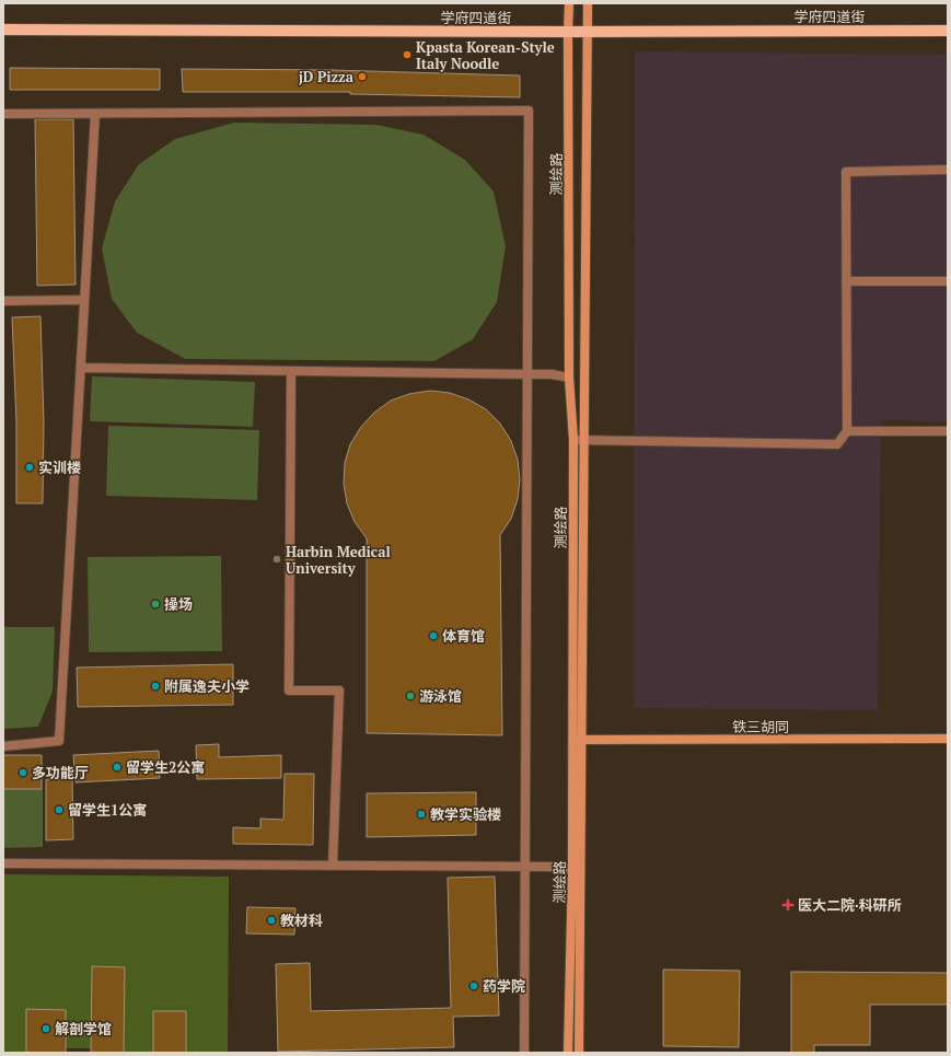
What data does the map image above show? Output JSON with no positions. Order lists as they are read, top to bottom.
{
  "streets": {
    "main road": ["学府四道街", "测绘路", "铁三胡同"]
  },
  "crossings": [
    ["学府四道街", "测绘路"],
    ["测绘路", "铁三胡同"]
  ],
  "places": {
    "other": [
      "Kpasta Korean-Style Italy Noodle",
      "jD Pizza",
      "实训楼",
      "Harbin Medical University",
      "操场",
      "体育馆",
      "附属逸夫小学",
      "游泳馆",
      "留学生2公寓",
      "多功能厅",
      "留学生1公寓",
      "教学实验楼",
      "教材科",
      "药学院",
      "解剖学馆"
    ],
    "health": ["医大二院·科研所"]
  }
}
